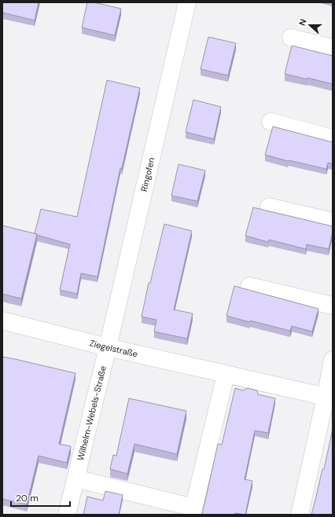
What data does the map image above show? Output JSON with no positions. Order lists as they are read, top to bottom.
{
  "streets": {
    "street": ["Ringofen", "Ziegelstraße", "Wilhelm-Webels-Straße"]
  },
  "crossings": [
    ["Ringofen", "Ziegelstraße"],
    ["Ringofen", "Wilhelm-Webels-Straße"],
    ["Ziegelstraße", "Wilhelm-Webels-Straße"]
  ],
  "scale_bar": "20 m",
  "north": "left"
}
